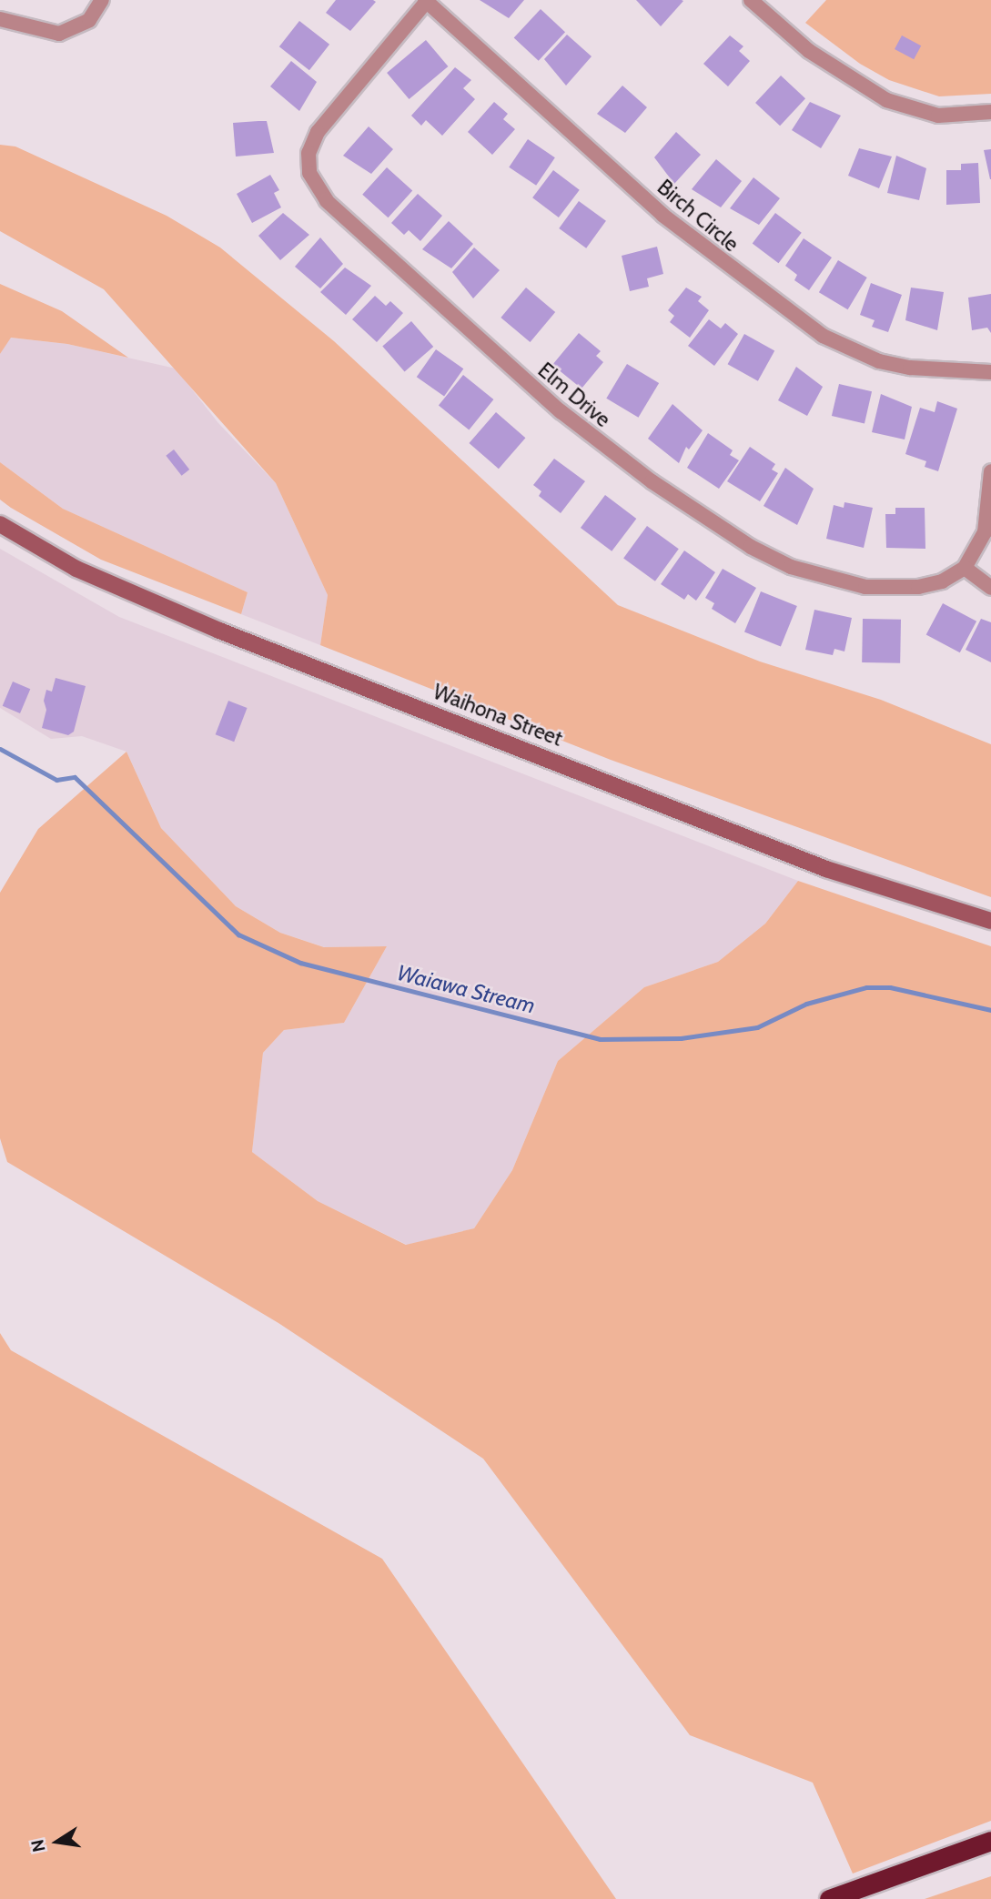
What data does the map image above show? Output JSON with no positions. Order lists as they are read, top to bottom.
{
  "streets": {
    "street": ["Birch Circle", "Elm Drive", "Waihona Street"]
  },
  "crossings": [
    ["Birch Circle", "Elm Drive"]
  ],
  "water": ["Waiawa Stream"],
  "north": "left"
}
